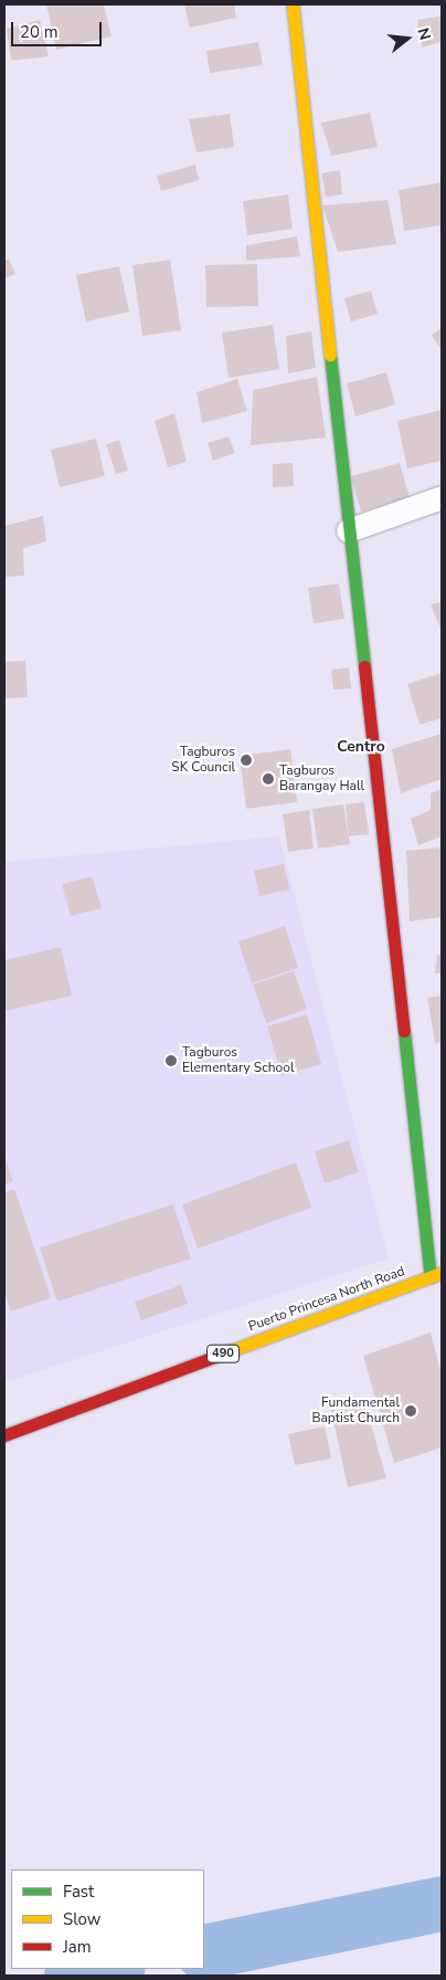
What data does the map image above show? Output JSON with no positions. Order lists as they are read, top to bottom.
{
  "streets": {
    "street": ["Puerto Princesa North Road", "490"]
  },
  "districts": ["Centro"],
  "places": [
    "Tagburos SK Council",
    "Tagburos Barangay Hall",
    "Tagburos Elementary School",
    "Fundamental Baptist Church"
  ],
  "legend": ["Fast", "Slow", "Jam"],
  "scale_bar": "20 m",
  "north": "right"
}
